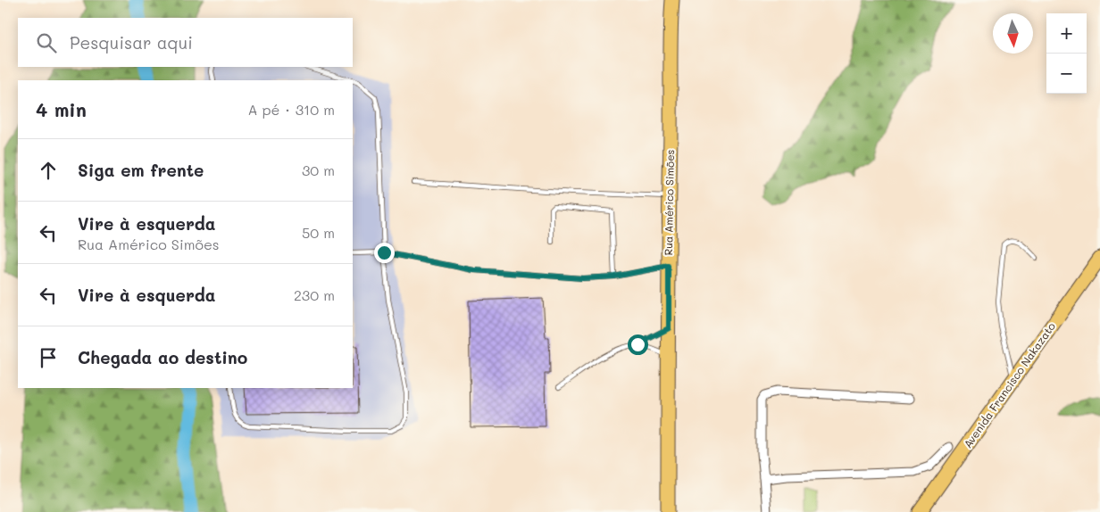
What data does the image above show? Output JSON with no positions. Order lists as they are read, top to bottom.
{
  "streets": {
    "main road": ["Rua Américo Simões", "Avenida Francisco Nakazato"]
  },
  "north": "bottom",
  "page": {
    "map_buttons": ["+", "−"],
    "search": "Pesquisar aqui",
    "heading": ["4 min", "A pé · 310 m"],
    "list": [
      ["Siga em frente", "30 m"],
      ["Vire à esquerda", "Rua Américo Simões", "50 m"],
      ["Vire à esquerda", "230 m"],
      "Chegada ao destino"
    ]
  }
}
